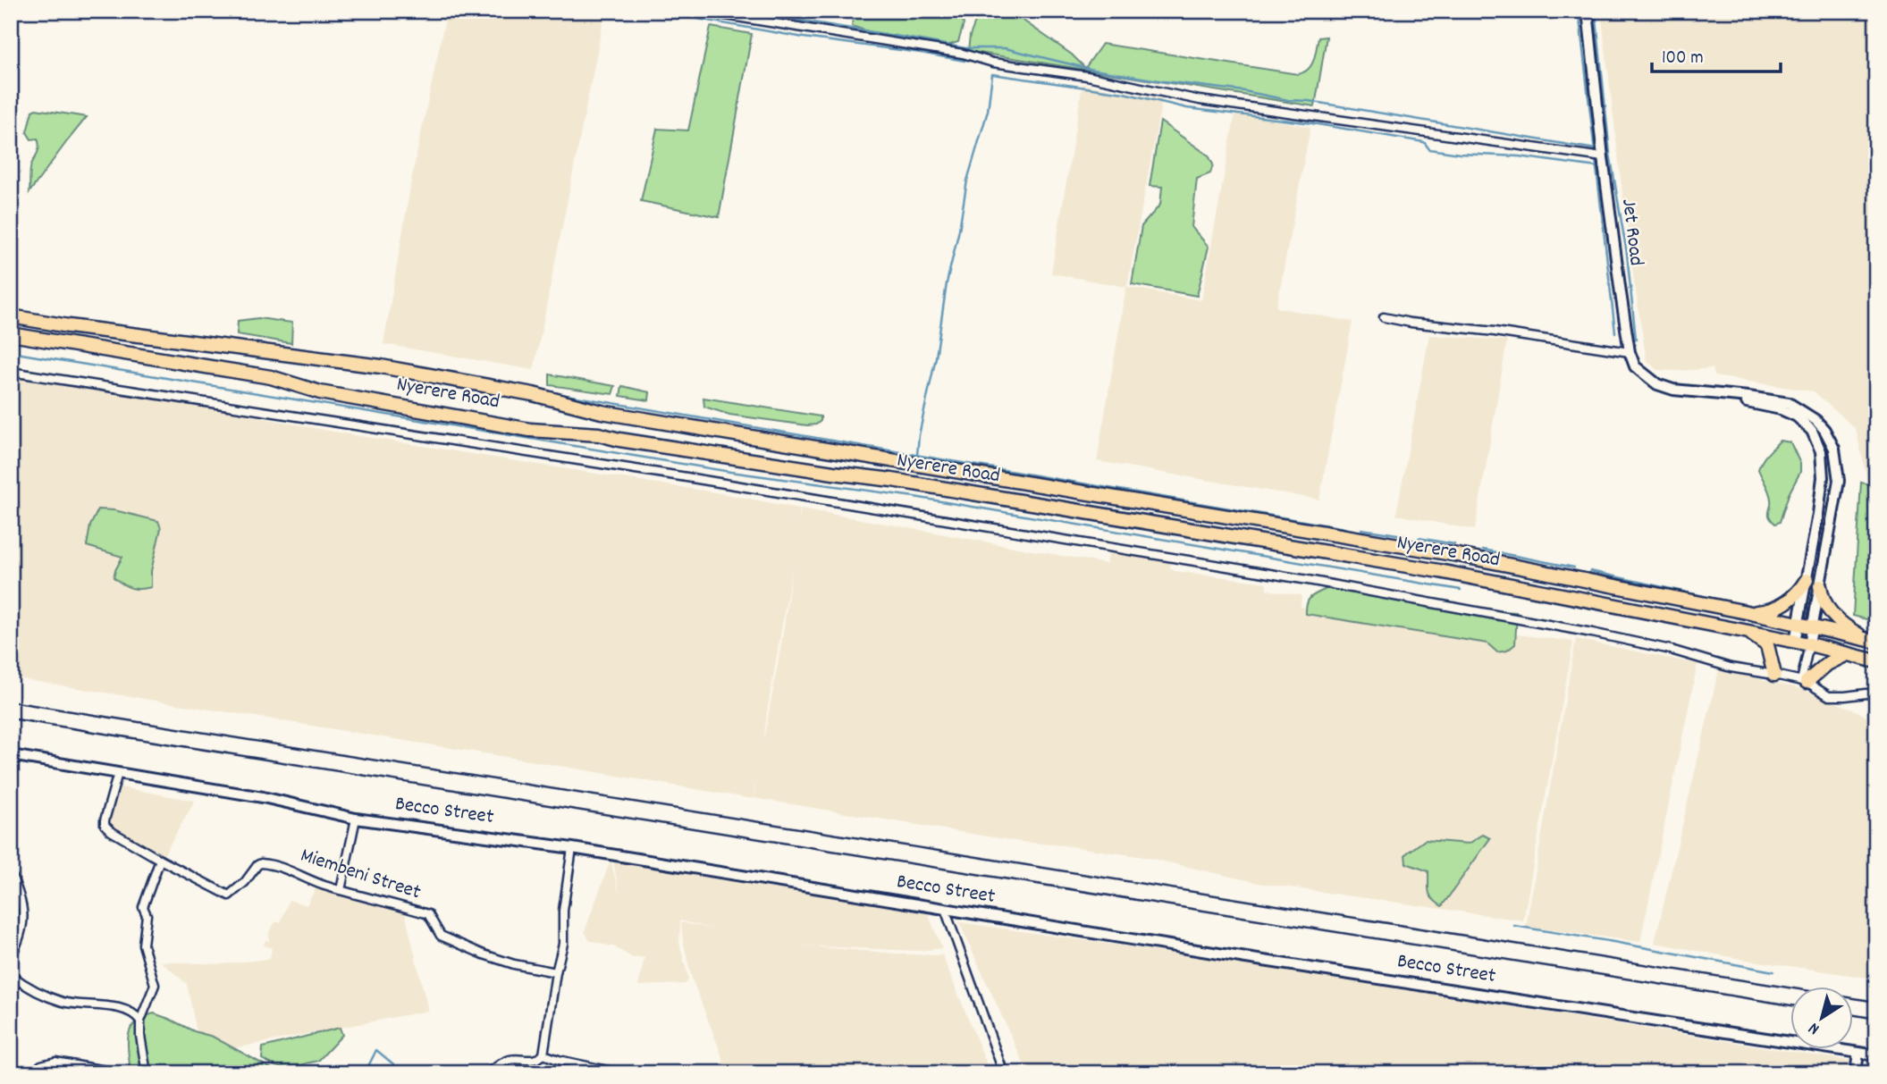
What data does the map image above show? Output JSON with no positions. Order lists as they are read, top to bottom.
{
  "streets": {
    "highway": ["Nyerere Road"],
    "street": ["Jet Road", "Becco Street", "Miembeni Street"]
  },
  "crossings": [
    ["Jet Road", "Nyerere Road"]
  ],
  "scale_bar": "100 m",
  "north": "bottom left"
}
